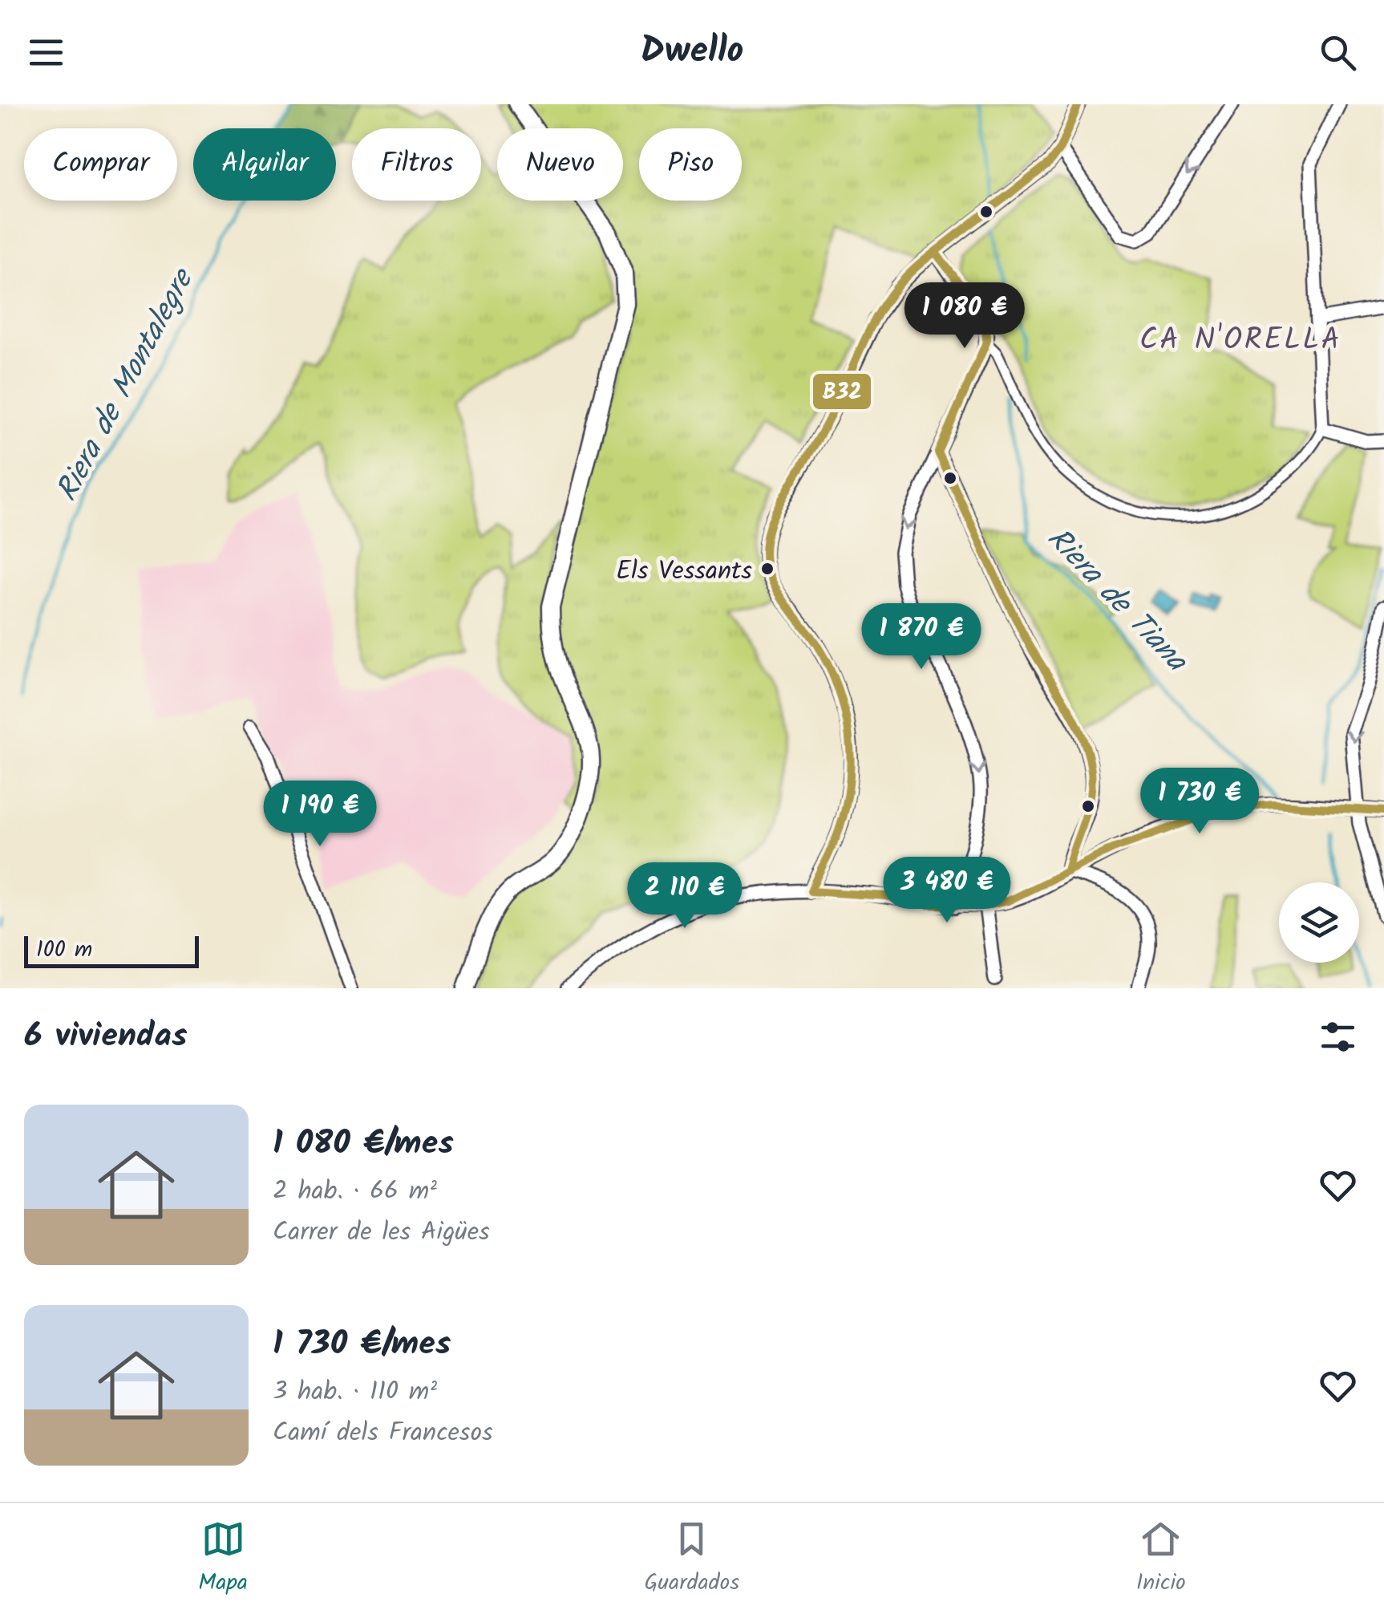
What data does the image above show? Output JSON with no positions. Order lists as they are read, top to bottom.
{
  "districts": ["CA N'ORELLA"],
  "water": ["Riera de Montalegre", "Riera de Tiana"],
  "places": ["Els Vessants"],
  "lines": ["transit line B32"],
  "scale_bar": "100 m",
  "page": {
    "header": "Dwello",
    "chip": [
      "Comprar",
      "Alquilar",
      "Filtros",
      "Nuevo",
      "Piso"
    ],
    "price": [
      "1 080 €",
      "1 870 €",
      "1 730 €",
      "1 190 €",
      "3 480 €",
      "2 110 €"
    ],
    "scale": "100 m",
    "heading": "6 viviendas",
    "list": [
      {
        "name": "1 080 €/mes",
        "note": "2 hab. · 66 m² · Carrer de les Aigües"
      },
      {
        "name": "1 730 €/mes",
        "note": "3 hab. · 110 m² · Camí dels Francesos"
      }
    ],
    "tabs": ["Mapa", "Guardados", "Inicio"]
  }
}
